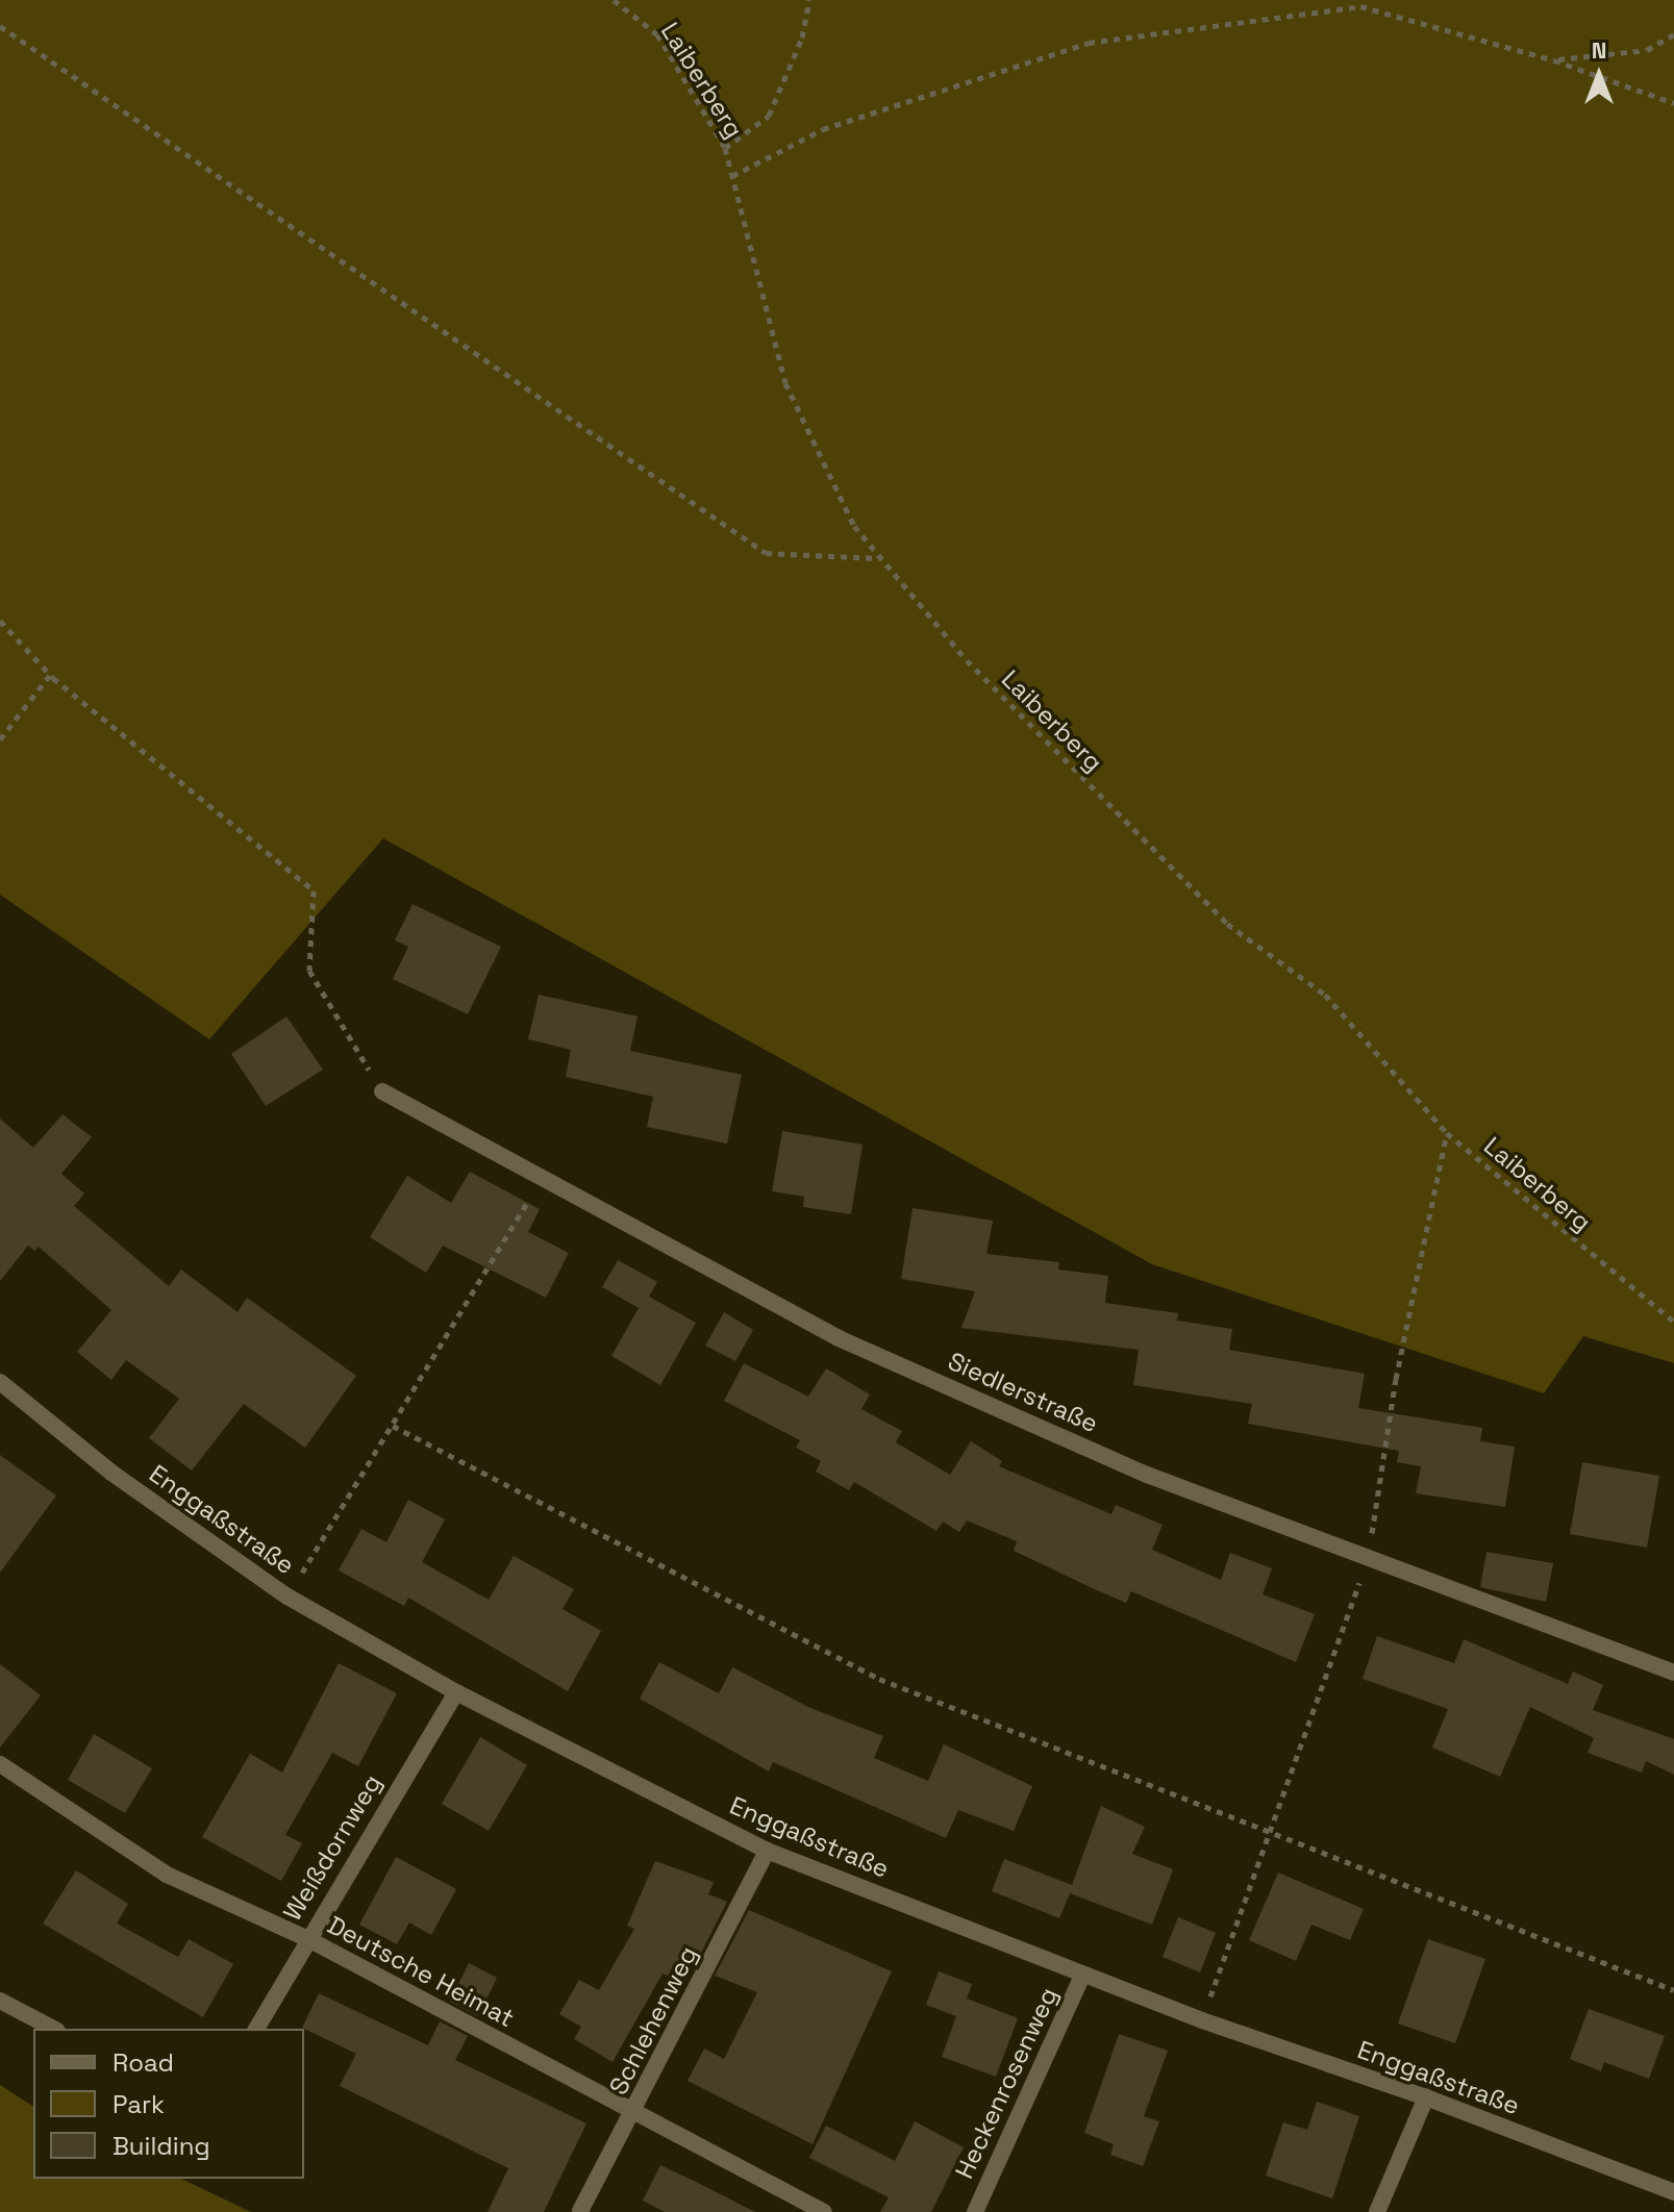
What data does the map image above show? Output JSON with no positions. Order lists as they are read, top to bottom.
{
  "streets": {
    "street": [
      "Siedlerstraße",
      "Enggaßstraße",
      "Weißdornweg",
      "Deutsche Heimat",
      "Schlehenweg",
      "Heckenrosenweg"
    ],
    "path": ["Laiberberg"]
  },
  "crossings": [
    ["Enggaßstraße", "Weißdornweg"],
    ["Enggaßstraße", "Schlehenweg"],
    ["Enggaßstraße", "Heckenrosenweg"],
    ["Weißdornweg", "Deutsche Heimat"],
    ["Deutsche Heimat", "Schlehenweg"]
  ],
  "legend": ["Road", "Park", "Building"],
  "north": "top"
}
